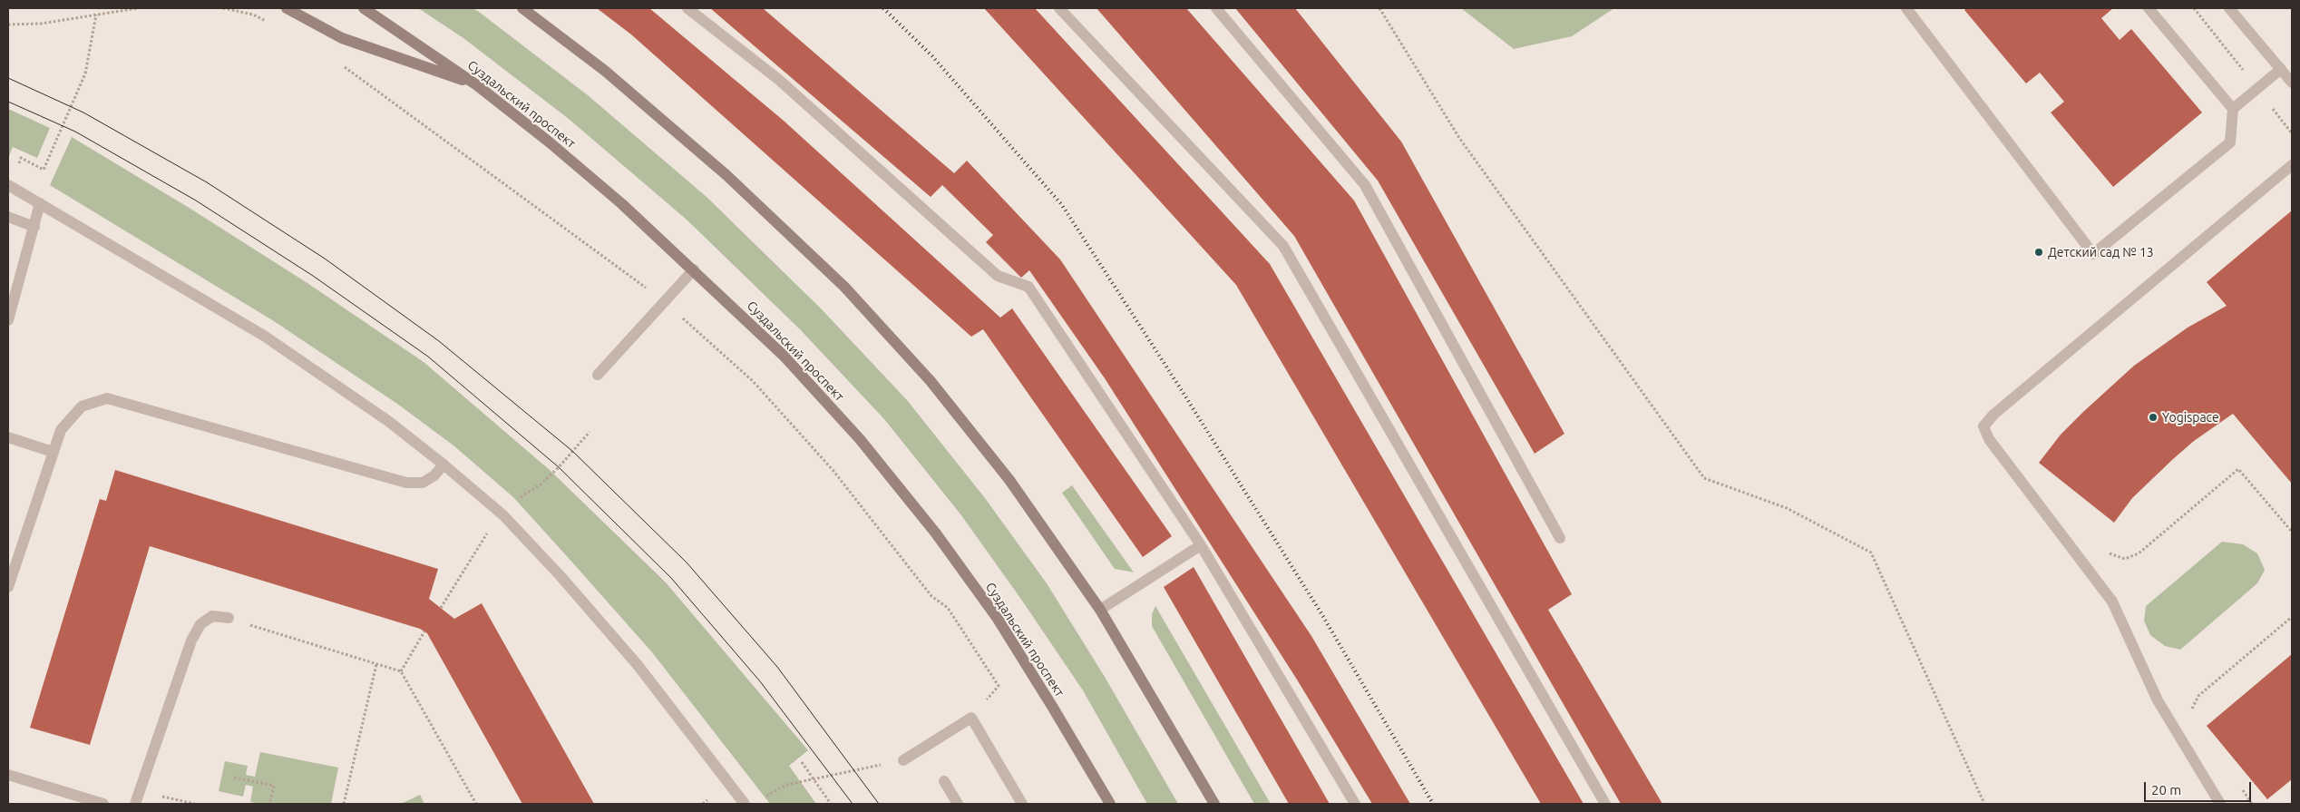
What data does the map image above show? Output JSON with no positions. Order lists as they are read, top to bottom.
{
  "streets": {
    "main road": ["Суздальский проспект"]
  },
  "places": ["Детский сад № 13", "Yogispace"],
  "scale_bar": "20 m"
}
